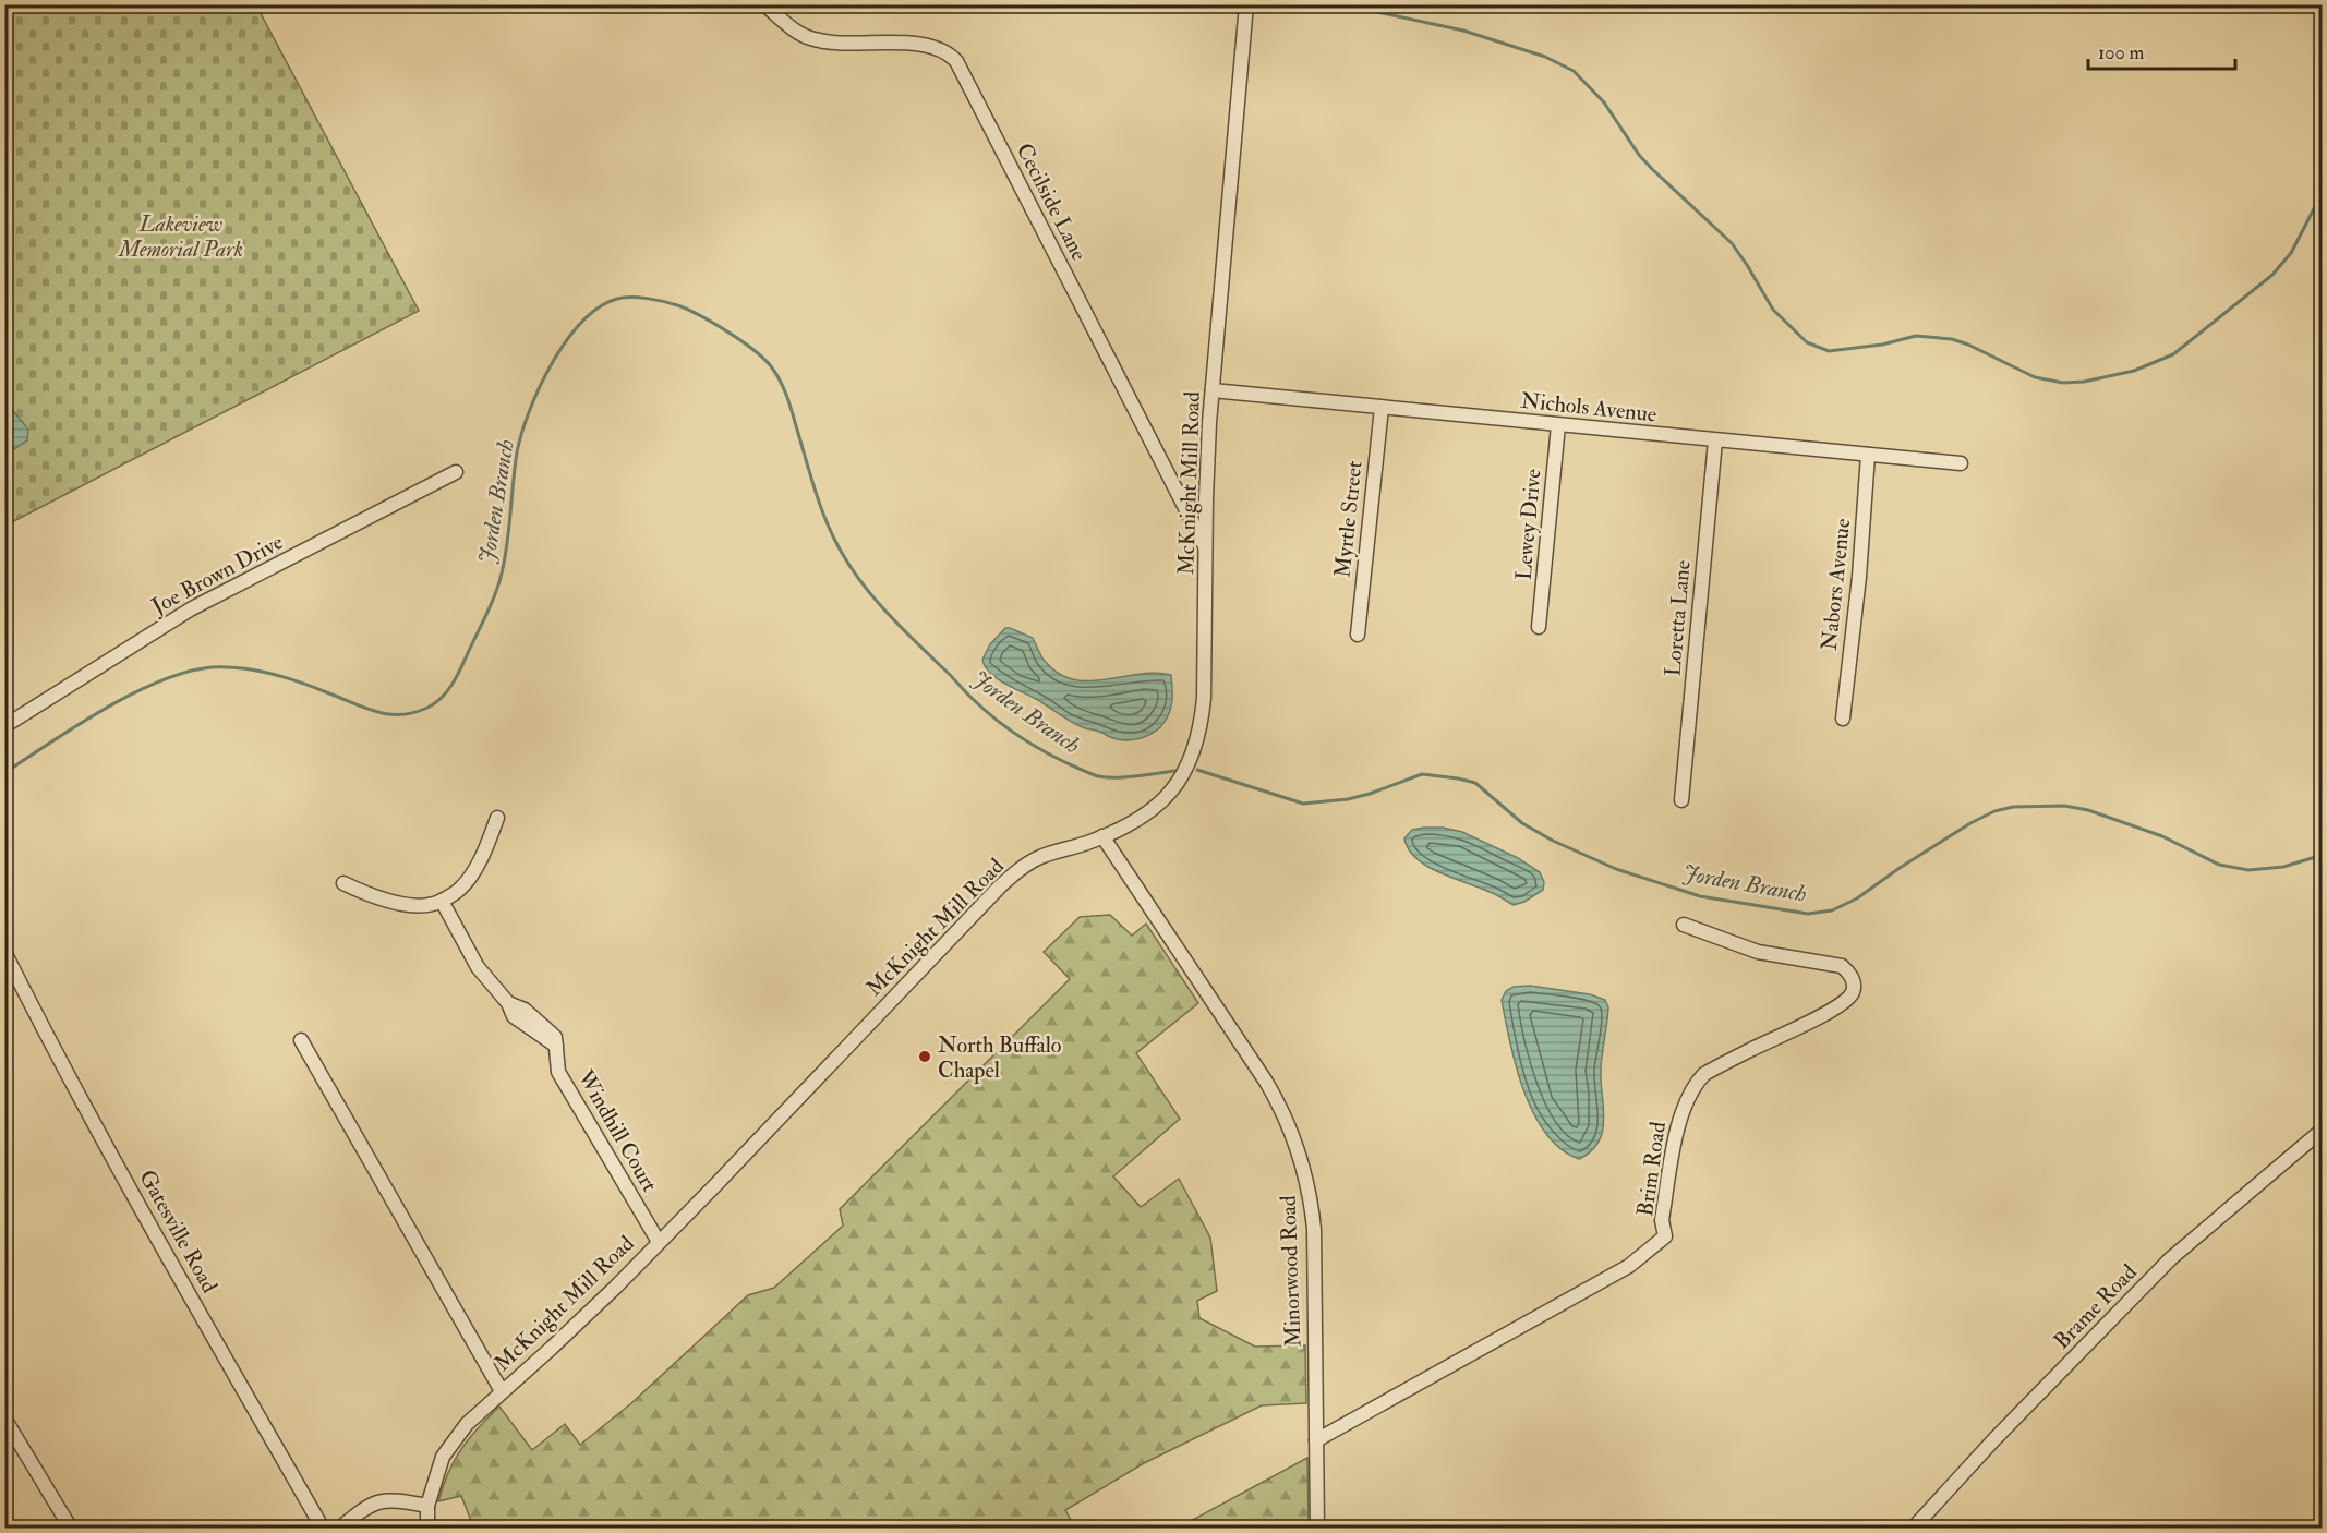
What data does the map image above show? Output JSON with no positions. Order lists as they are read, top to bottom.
{
  "streets": {
    "street": [
      "Cecilside Lane",
      "Nichols Avenue",
      "McKnight Mill Road",
      "Myrtle Street",
      "Lewey Drive",
      "Joe Brown Drive",
      "Nabors Avenue",
      "Loretta Lane",
      "Windhill Court",
      "Brim Road",
      "Gatesville Road",
      "Minorwood Road",
      "Brame Road"
    ]
  },
  "crossings": [
    ["Cecilside Lane", "McKnight Mill Road"],
    ["Nichols Avenue", "McKnight Mill Road"],
    ["Nichols Avenue", "Myrtle Street"],
    ["Nichols Avenue", "Lewey Drive"],
    ["Nichols Avenue", "Nabors Avenue"],
    ["Nichols Avenue", "Loretta Lane"],
    ["McKnight Mill Road", "Windhill Court"],
    ["McKnight Mill Road", "Minorwood Road"],
    ["Brim Road", "Minorwood Road"]
  ],
  "water": ["Jorden Branch"],
  "parks": ["Lakeview Memorial Park"],
  "places": ["North Buffalo Chapel"],
  "scale_bar": "100 m"
}
